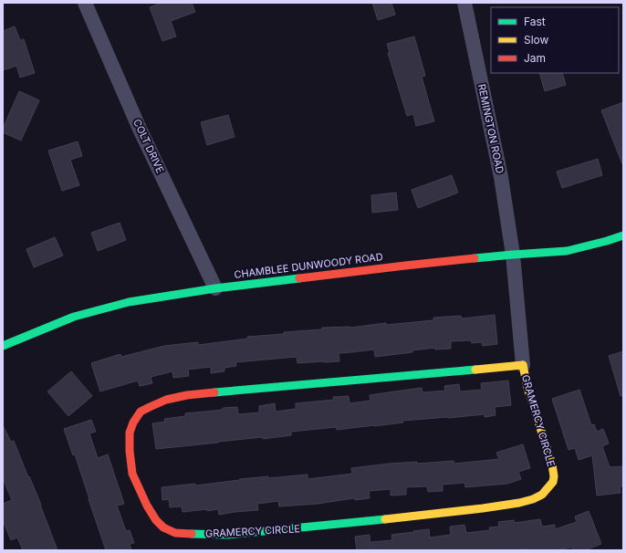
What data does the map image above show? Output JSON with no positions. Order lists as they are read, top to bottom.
{
  "streets": {
    "street": [
      "REMINGTON ROAD",
      "COLT DRIVE",
      "CHAMBLEE DUNWOODY ROAD",
      "GRAMERCY CIRCLE"
    ]
  },
  "crossings": [
    ["REMINGTON ROAD", "CHAMBLEE DUNWOODY ROAD"],
    ["REMINGTON ROAD", "GRAMERCY CIRCLE"],
    ["COLT DRIVE", "CHAMBLEE DUNWOODY ROAD"],
    ["CHAMBLEE DUNWOODY ROAD", "GRAMERCY CIRCLE"]
  ],
  "legend": ["Fast", "Slow", "Jam"]
}
